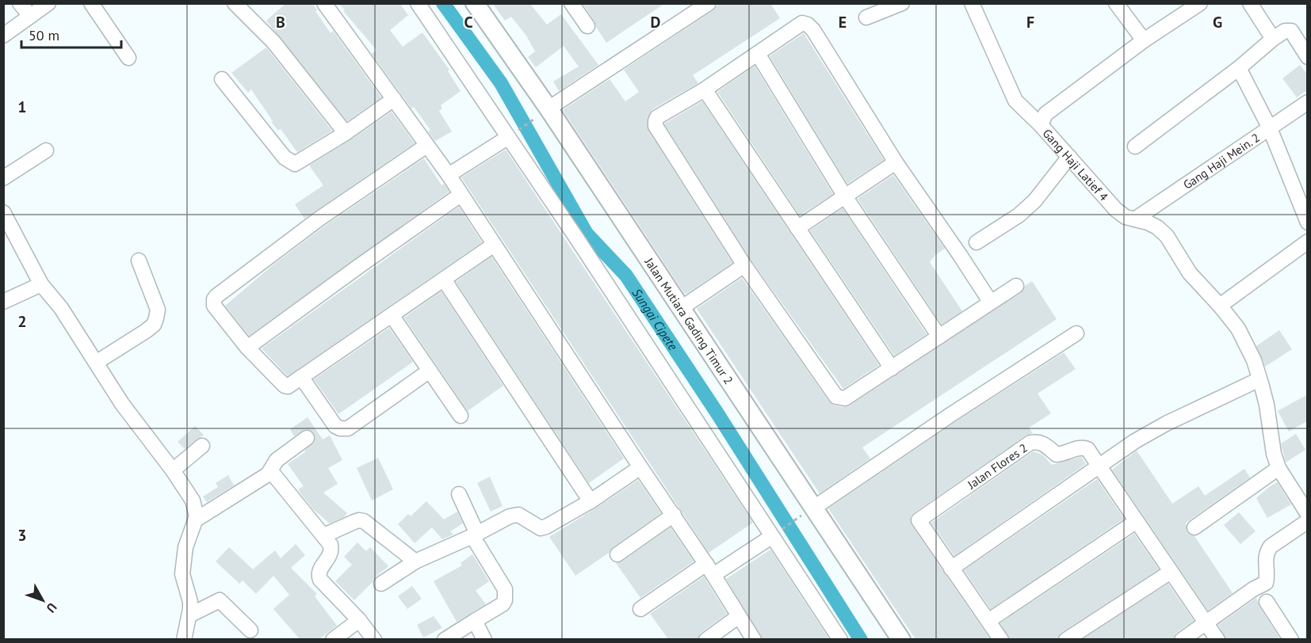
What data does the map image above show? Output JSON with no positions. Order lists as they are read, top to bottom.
{
  "streets": {
    "street": [
      "Gang Haji Mein. 2",
      "Gang Haji Latief 4",
      "Jalan Mutiara Gading Timur 2",
      "Jalan Flores 2"
    ]
  },
  "crossings": [
    ["Gang Haji Mein. 2", "Gang Haji Latief 4"]
  ],
  "water": ["Sungai Cipete"],
  "scale_bar": "50 m",
  "north": "bottom right",
  "grid": {
    "columns": [
      "B",
      "C",
      "D",
      "E",
      "F",
      "G"
    ],
    "rows": ["1", "2", "3"]
  }
}
